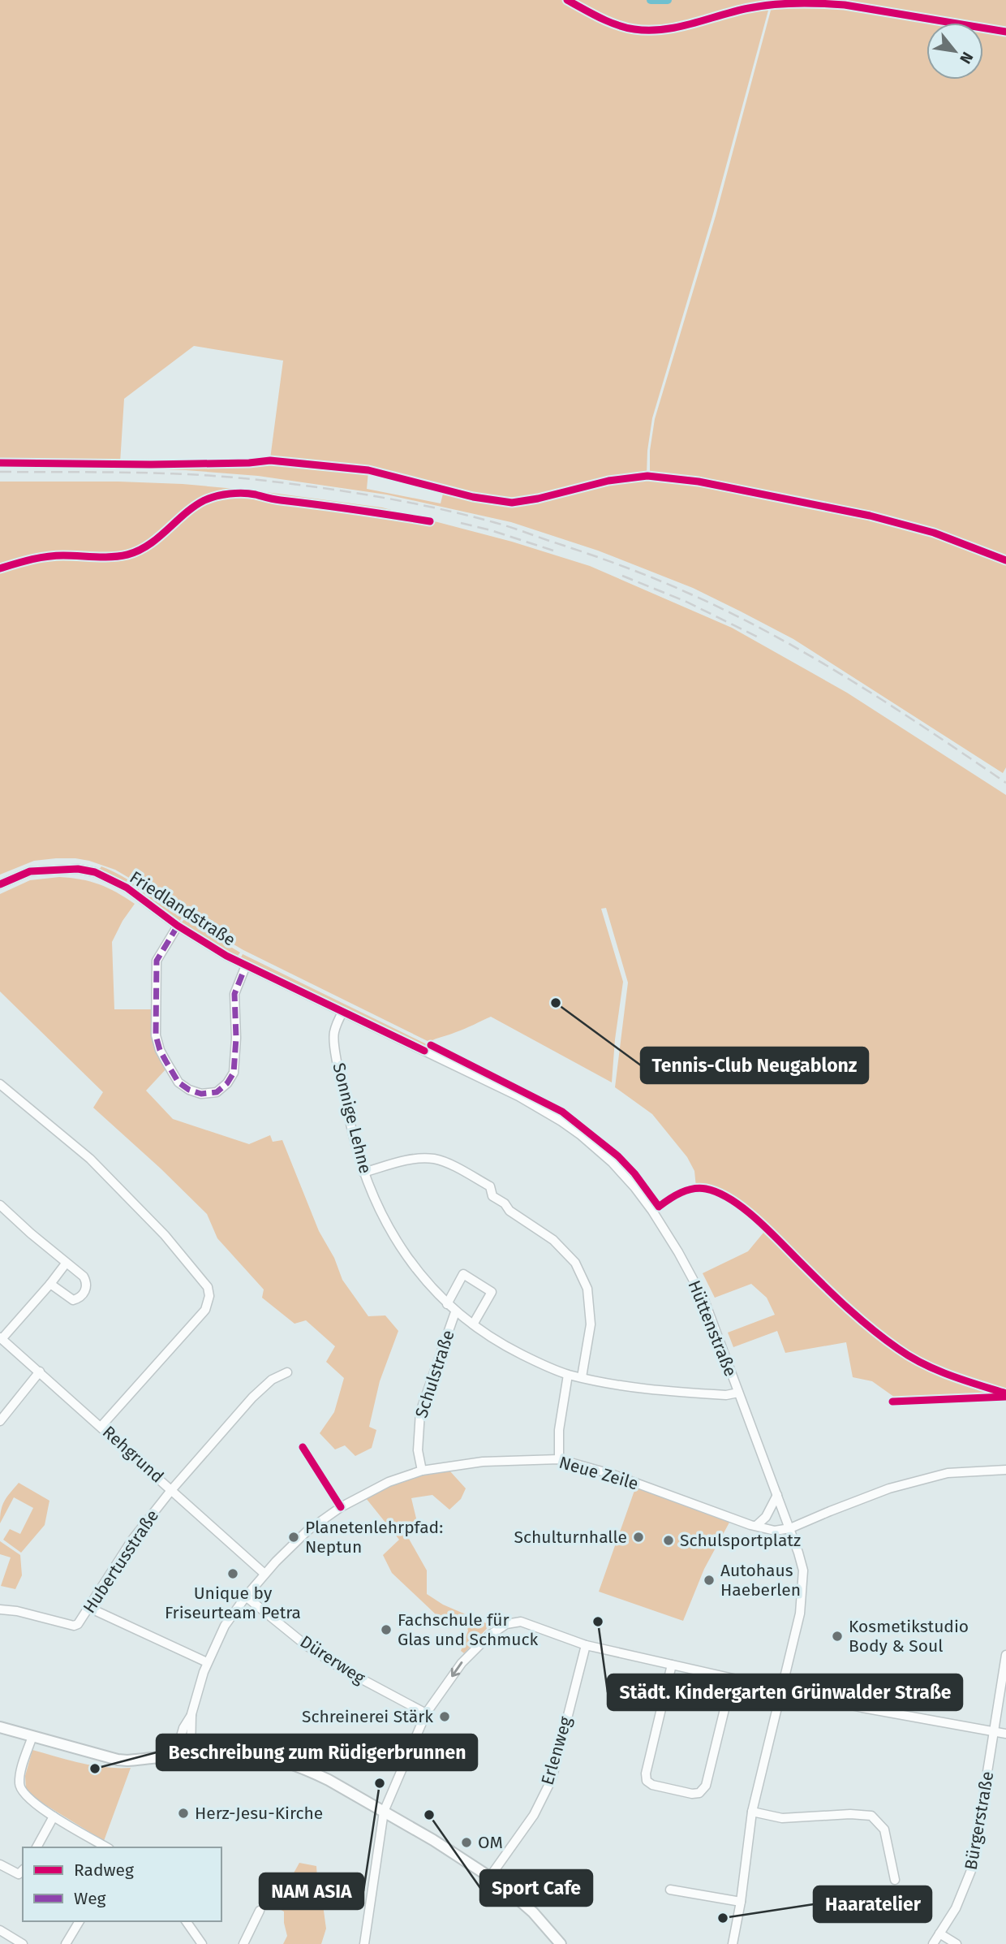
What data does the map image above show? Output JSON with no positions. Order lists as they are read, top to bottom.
{
  "streets": {
    "street": [
      "Friedlandstraße",
      "Sonnige Lehne",
      "Hüttenstraße",
      "Schulstraße",
      "Rehgrund",
      "Neue Zeile",
      "Hubertusstraße",
      "Dürerweg",
      "Erlenweg",
      "Bürgerstraße"
    ]
  },
  "crossings": [
    ["Friedlandstraße", "Sonnige Lehne"],
    ["Friedlandstraße", "Hüttenstraße"],
    ["Sonnige Lehne", "Hüttenstraße"],
    ["Sonnige Lehne", "Schulstraße"],
    ["Hüttenstraße", "Neue Zeile"],
    ["Schulstraße", "Neue Zeile"],
    ["Rehgrund", "Neue Zeile"],
    ["Rehgrund", "Hubertusstraße"],
    ["Neue Zeile", "Dürerweg"]
  ],
  "places": [
    "Tennis-Club Neugablonz",
    "Planetenlehrpfad: Neptun",
    "Schulturnhalle",
    "Schulsportplatz",
    "Unique by Friseurteam Petra",
    "Autohaus Haeberlen",
    "Städt. Kindergarten Grünwalder Straße",
    "Fachschule für Glas und Schmuck",
    "Kosmetikstudio Body & Soul",
    "Schreinerei Stärk",
    "Beschreibung zum Rüdigerbrunnen",
    "NAM ASIA",
    "Herz-Jesu-Kirche",
    "Sport Cafe",
    "OM",
    "Haaratelier"
  ],
  "legend": ["Radweg", "Weg"],
  "north": "bottom right"
}
